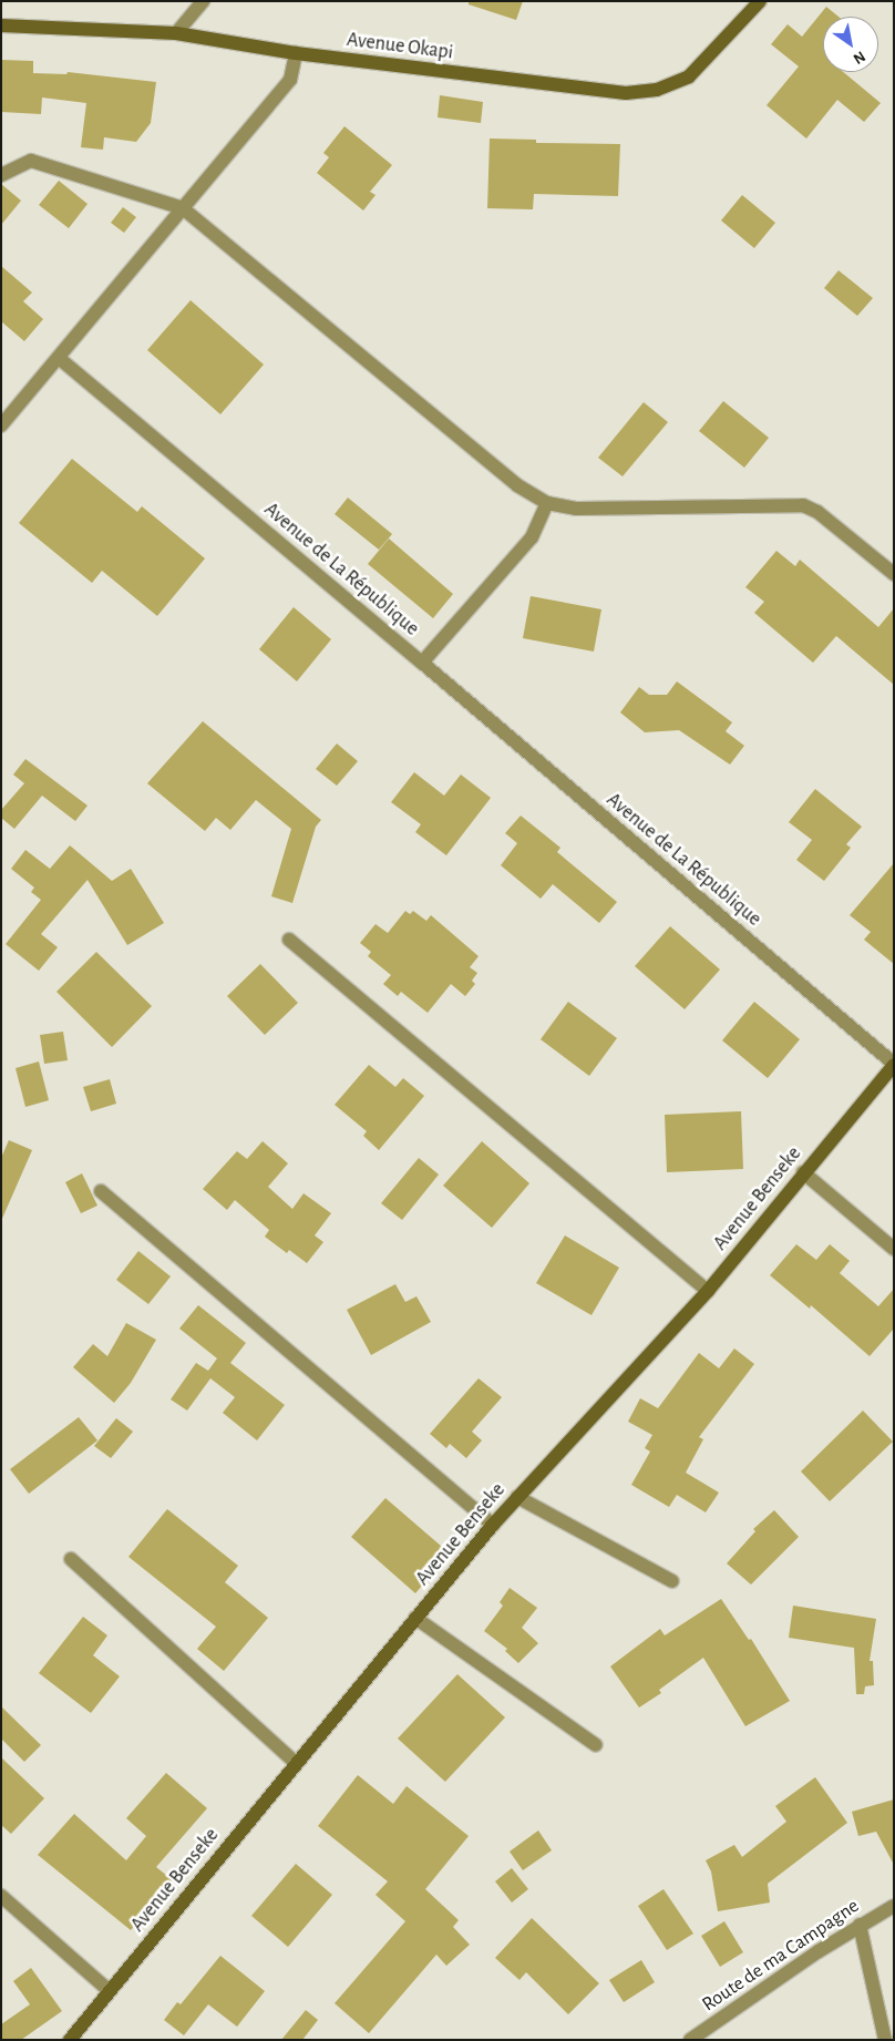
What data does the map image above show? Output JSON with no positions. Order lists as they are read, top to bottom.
{
  "streets": {
    "street": [
      "Avenue Okapi",
      "Avenue de La République",
      "Avenue Benseke",
      "Route de ma Campagne"
    ]
  },
  "crossings": [
    ["Avenue de La République", "Avenue Benseke"]
  ],
  "north": "bottom right"
}
